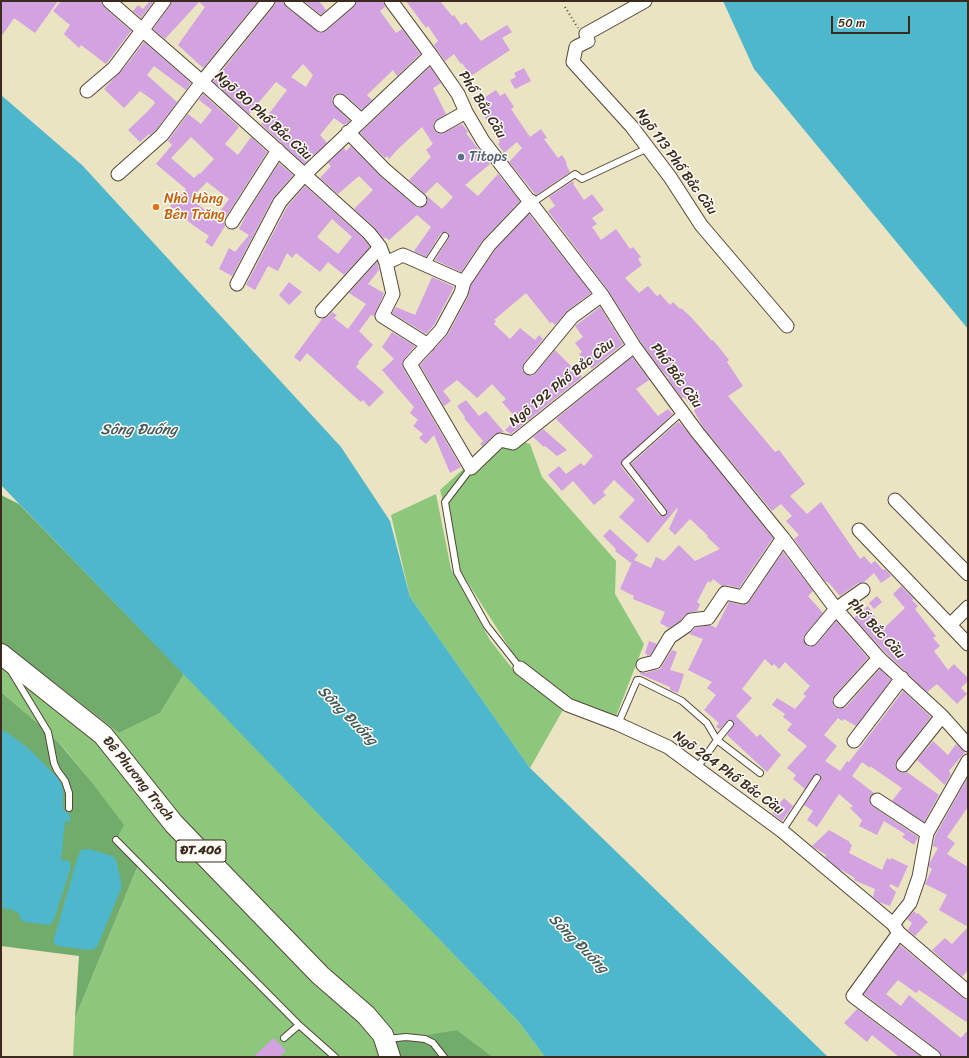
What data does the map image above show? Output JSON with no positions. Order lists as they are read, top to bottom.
{
  "streets": {
    "main road": ["Đê Phương Trạch", "ĐT.406"],
    "street": [
      "Phố Bắc Cầu",
      "Ngõ 80 Phố Bắc Cầu",
      "Ngõ 113 Phố Bắc Cầu",
      "Ngõ 192 Phố Bắc Cầu",
      "Ngõ 264 Phố Bắc Cầu"
    ]
  },
  "crossings": [
    ["Phố Bắc Cầu", "Ngõ 192 Phố Bắc Cầu"],
    ["Ngõ 192 Phố Bắc Cầu", "Ngõ 264 Phố Bắc Cầu"]
  ],
  "water": ["Sông Đuống"],
  "places": ["Titops", "Nhà Hàng Bên Trăng"],
  "scale_bar": "50 m"
}
